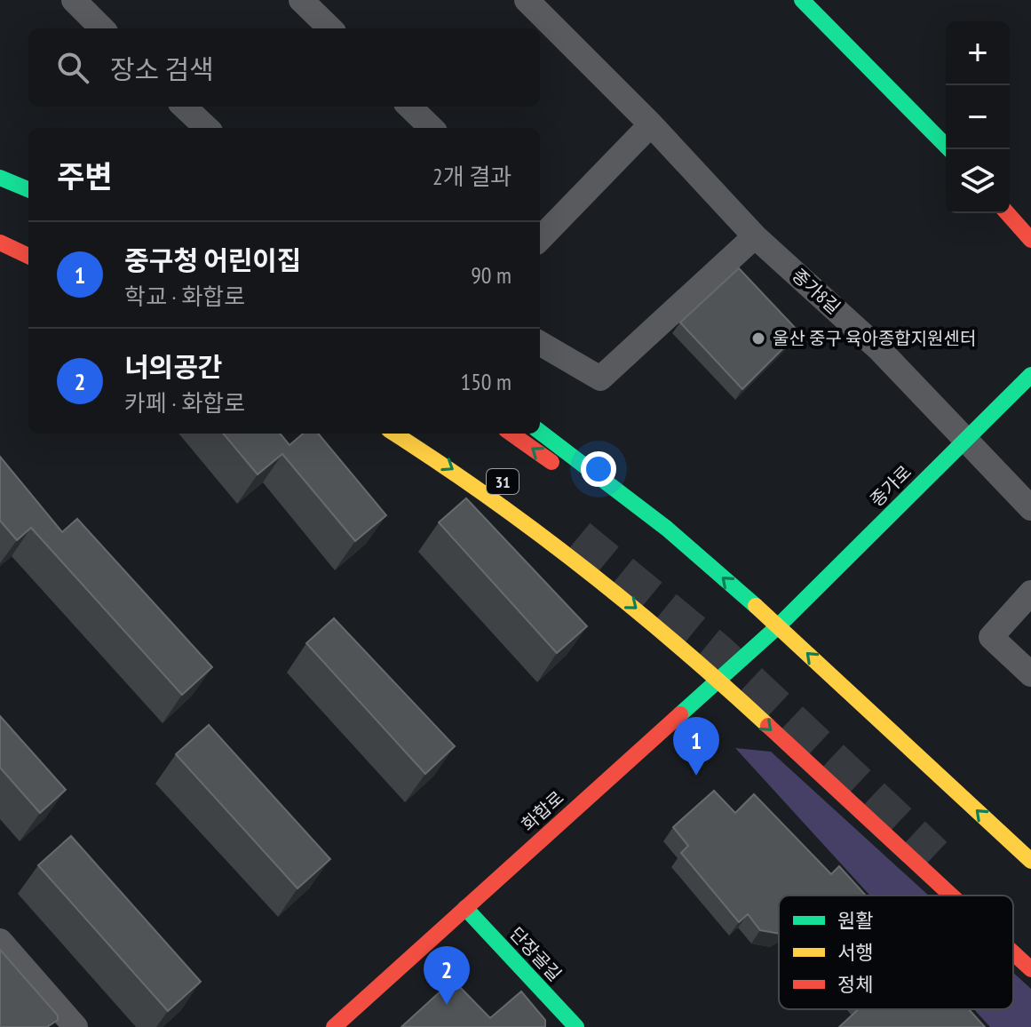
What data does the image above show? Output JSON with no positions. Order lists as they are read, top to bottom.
{
  "streets": {
    "main road": [
      "31",
      "종가로",
      "화합로",
      "단장골길"
    ],
    "street": ["종가8길"]
  },
  "crossings": [
    ["종가8길", "종가로"],
    ["종가로", "화합로"],
    ["화합로", "단장골길"]
  ],
  "places": ["울산 중구 육아종합지원센터"],
  "legend": ["원활", "서행", "정체"],
  "page": {
    "map_buttons": ["+", "−"],
    "search": "장소 검색",
    "heading": ["주변", "2개 결과"],
    "list": [
      {
        "mark": "1",
        "name": "중구청 어린이집",
        "note": "학교 · 화합로",
        "value": "90 m"
      },
      {
        "mark": "2",
        "name": "너의공간",
        "note": "카페 · 화합로",
        "value": "150 m"
      }
    ],
    "pins": ["1", "2"]
  }
}
